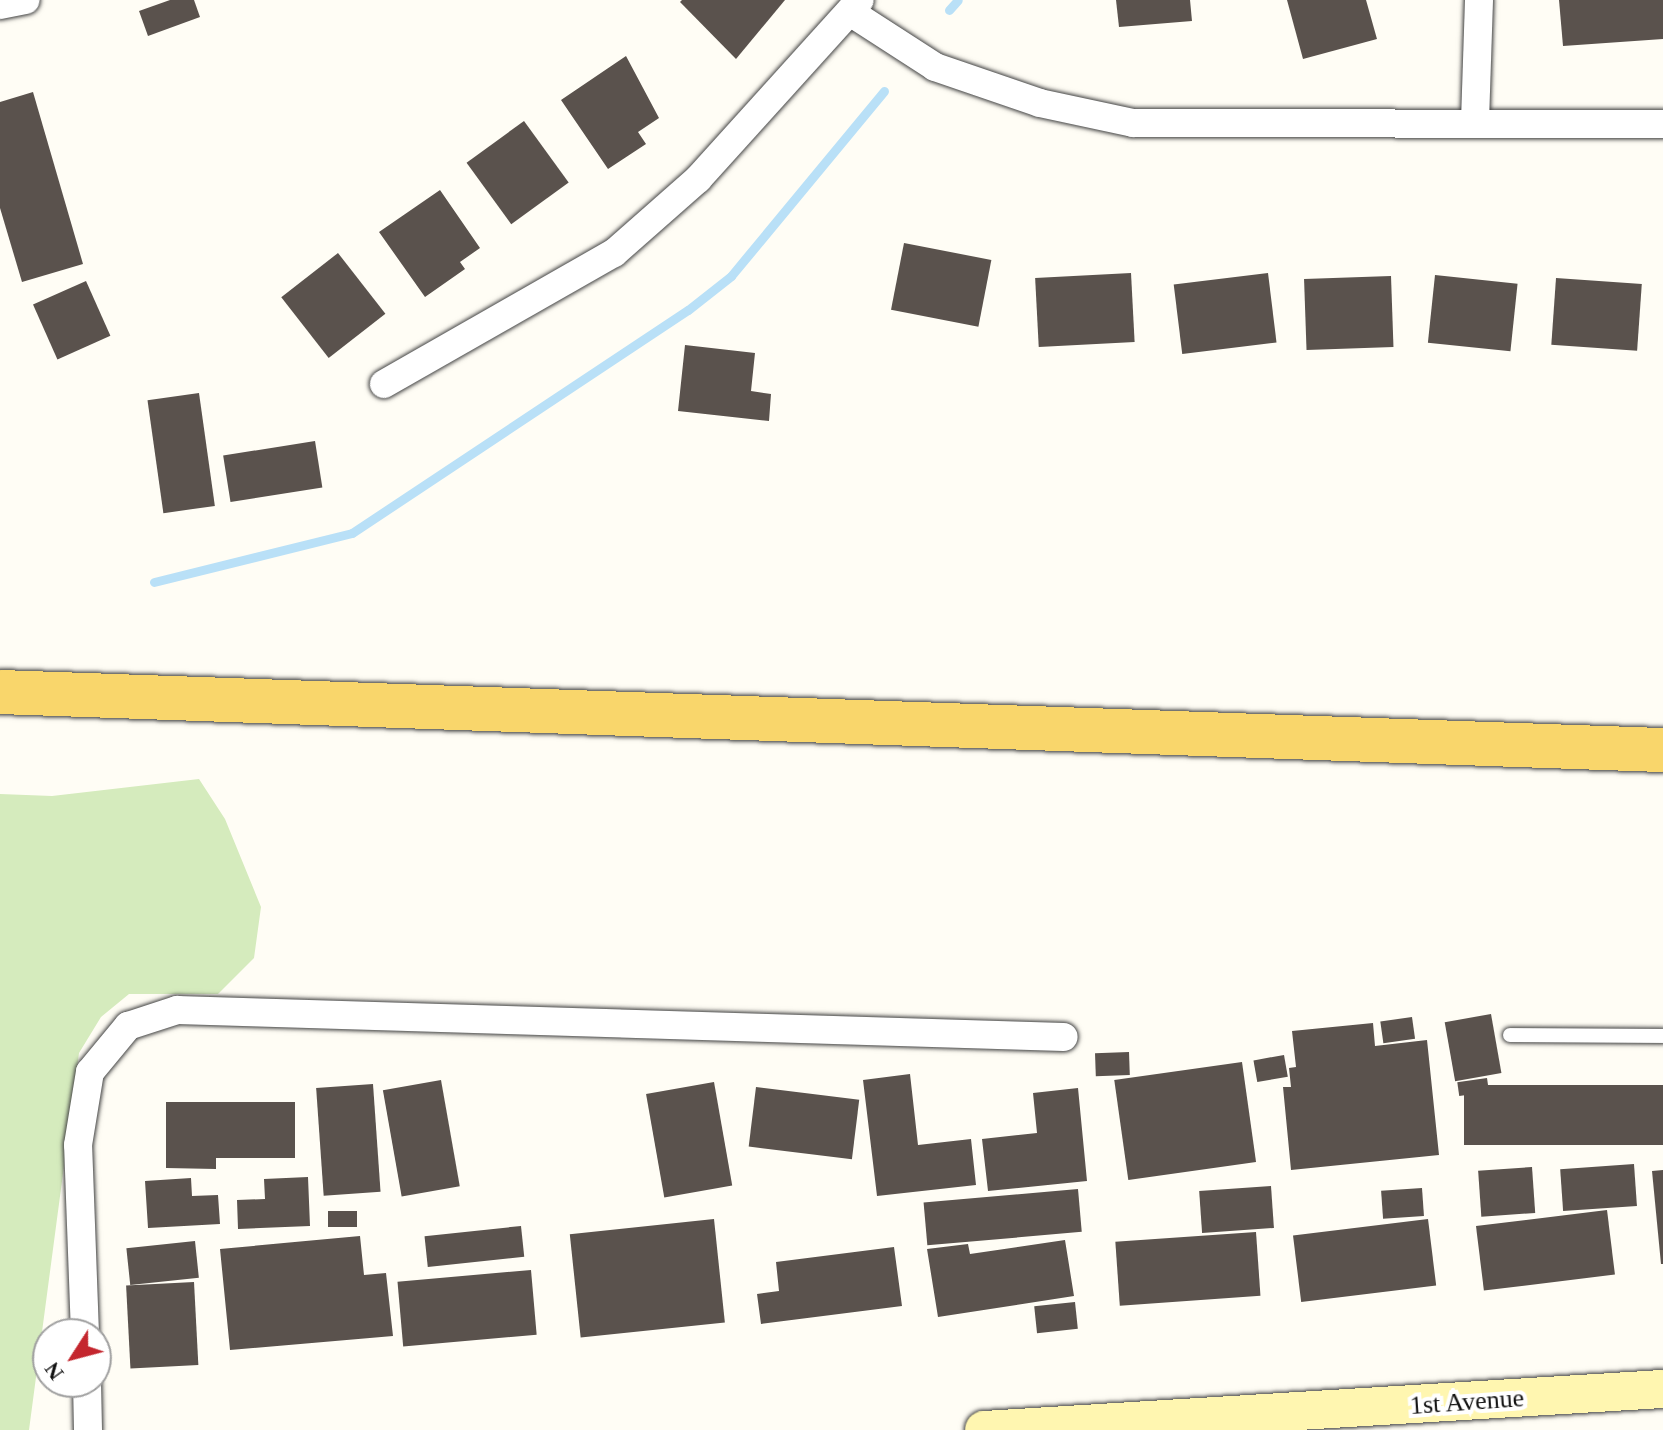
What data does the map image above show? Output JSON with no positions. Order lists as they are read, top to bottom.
{
  "streets": {
    "street": ["1st Avenue"]
  },
  "north": "bottom left"
}
